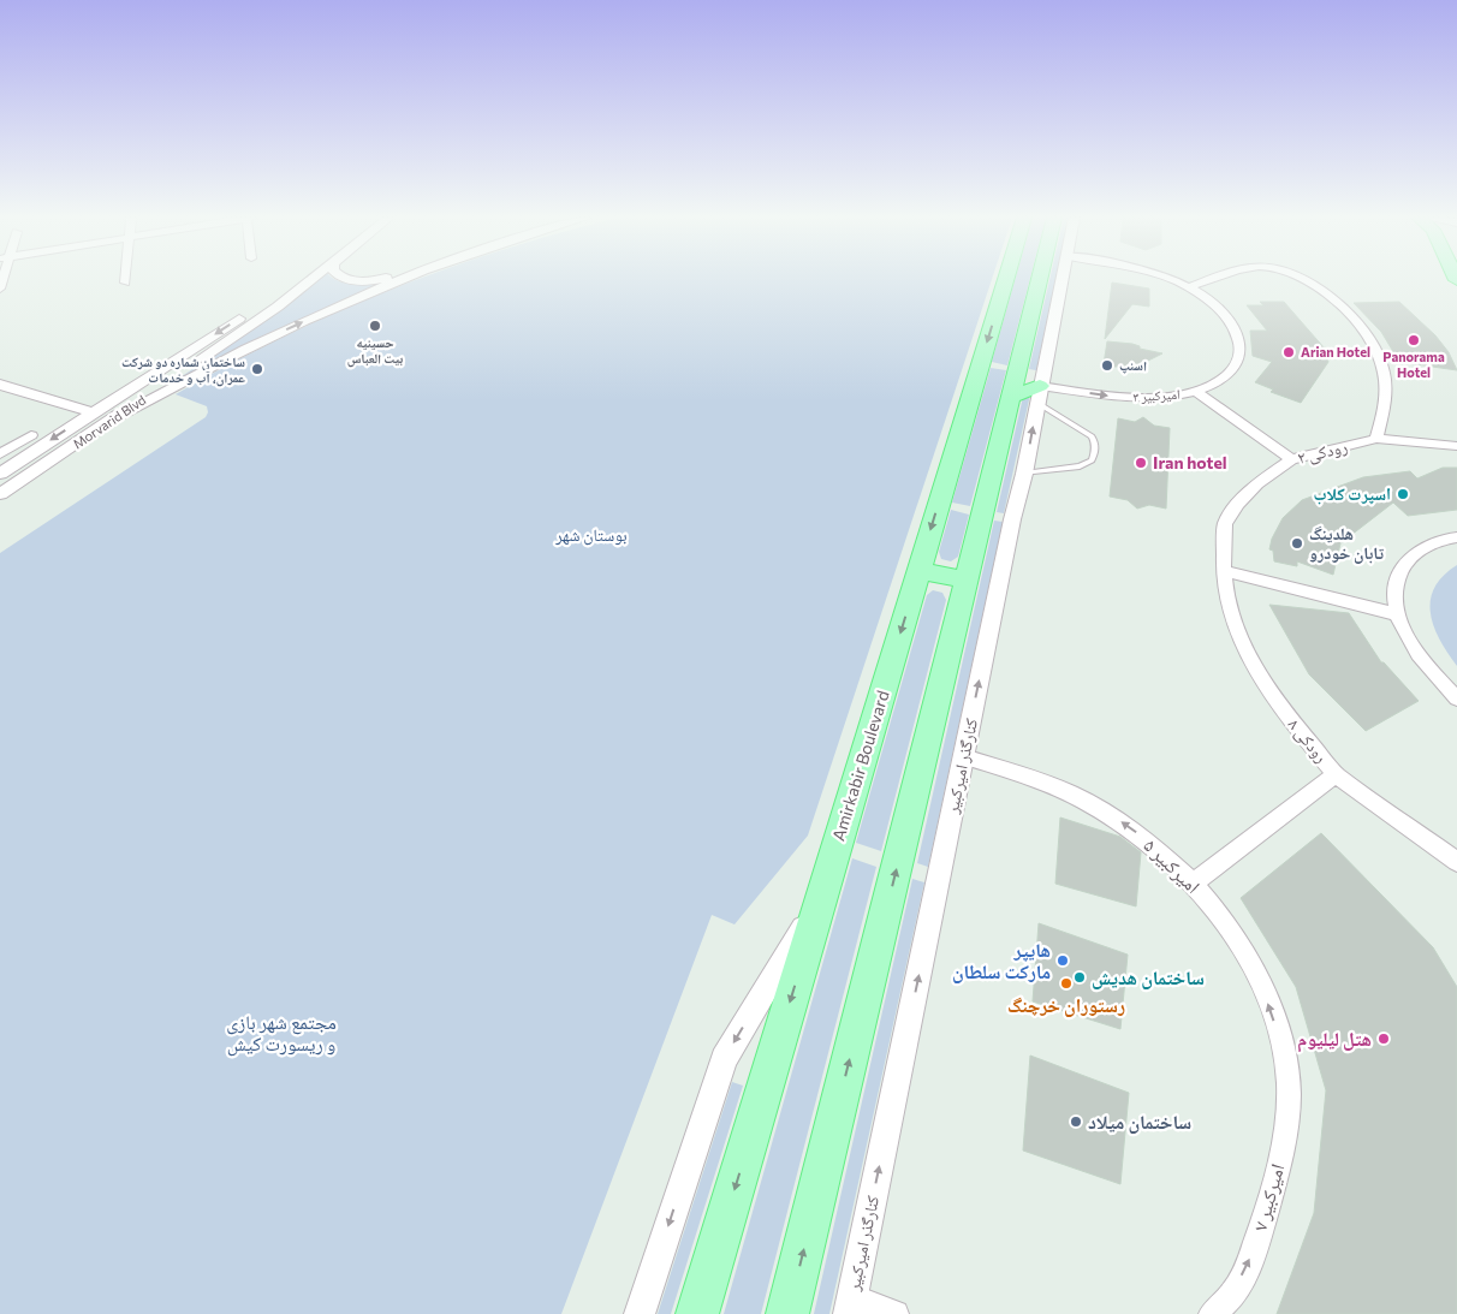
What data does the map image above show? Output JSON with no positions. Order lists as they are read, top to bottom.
{
  "streets": {
    "main road": ["Amirkabir Boulevard"],
    "street": [
      "امیرکبیر ۳",
      "Morvarid Blvd",
      "رودکی ۲",
      "رودکی ۸",
      "کنارگذر امیرکبیر",
      "امیرکبیر ۵",
      "امیرکبیر ۷"
    ]
  },
  "crossings": [
    ["امیرکبیر ۳", "کنارگذر امیرکبیر"],
    ["رودکی ۲", "رودکی ۸"],
    ["کنارگذر امیرکبیر", "امیرکبیر ۵"],
    ["امیرکبیر ۵", "امیرکبیر ۷"]
  ],
  "one_way": [
    "امیرکبیر ۳",
    "کنارگذر امیرکبیر",
    "امیرکبیر ۵",
    "امیرکبیر ۷"
  ],
  "parks": ["بوستان شهر", "مجتمع شهر بازی و ریسورت کیش"],
  "places": [
    "حسینیه بیت العباس",
    "Panorama Hotel",
    "Arian Hotel",
    "اسنپ",
    "ساختمان شماره دو شرکت عمران، آب و خدمات",
    "Iran hotel",
    "اسپرت کلاب",
    "هلدینگ تابان خودرو",
    "هایپر مارکت سلطان",
    "ساختمان هدیش",
    "رستوران خرچنگ",
    "هتل لیلیوم",
    "ساختمان میلاد"
  ]
}
